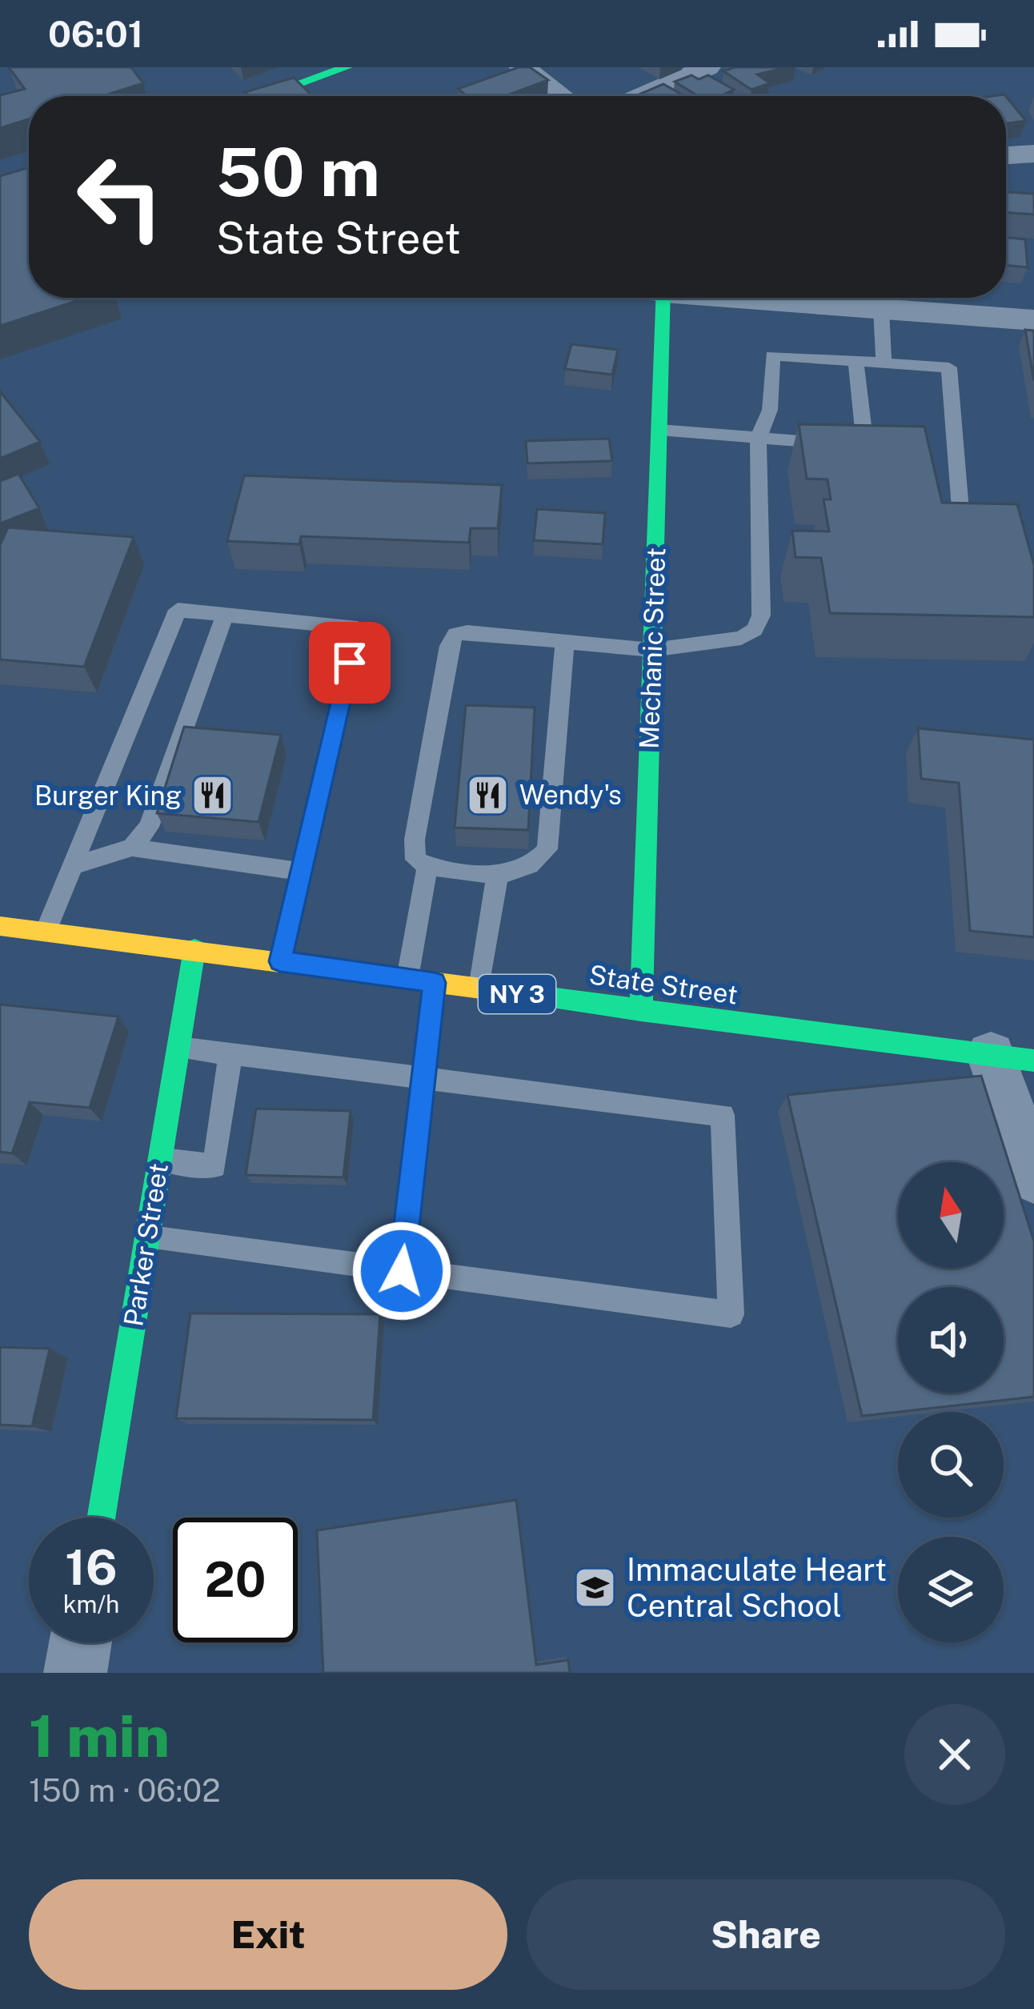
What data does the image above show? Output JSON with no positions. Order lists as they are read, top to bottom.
{
  "streets": {
    "main road": [
      "Mechanic Street",
      "State Street",
      "NY 3",
      "Parker Street"
    ]
  },
  "crossings": [
    ["Mechanic Street", "State Street"],
    ["State Street", "Parker Street"]
  ],
  "places": {
    "restaurant": ["Wendy's", "Burger King"],
    "school or university": ["Immaculate Heart Central School"]
  },
  "north": "top",
  "page": {
    "status": "06:01",
    "turn": ["50 m", "State Street"],
    "speed": "16 km/h",
    "limit": "20",
    "heading": ["1 min", "150 m · 06:02"],
    "buttons": ["Exit", "Share"]
  }
}
